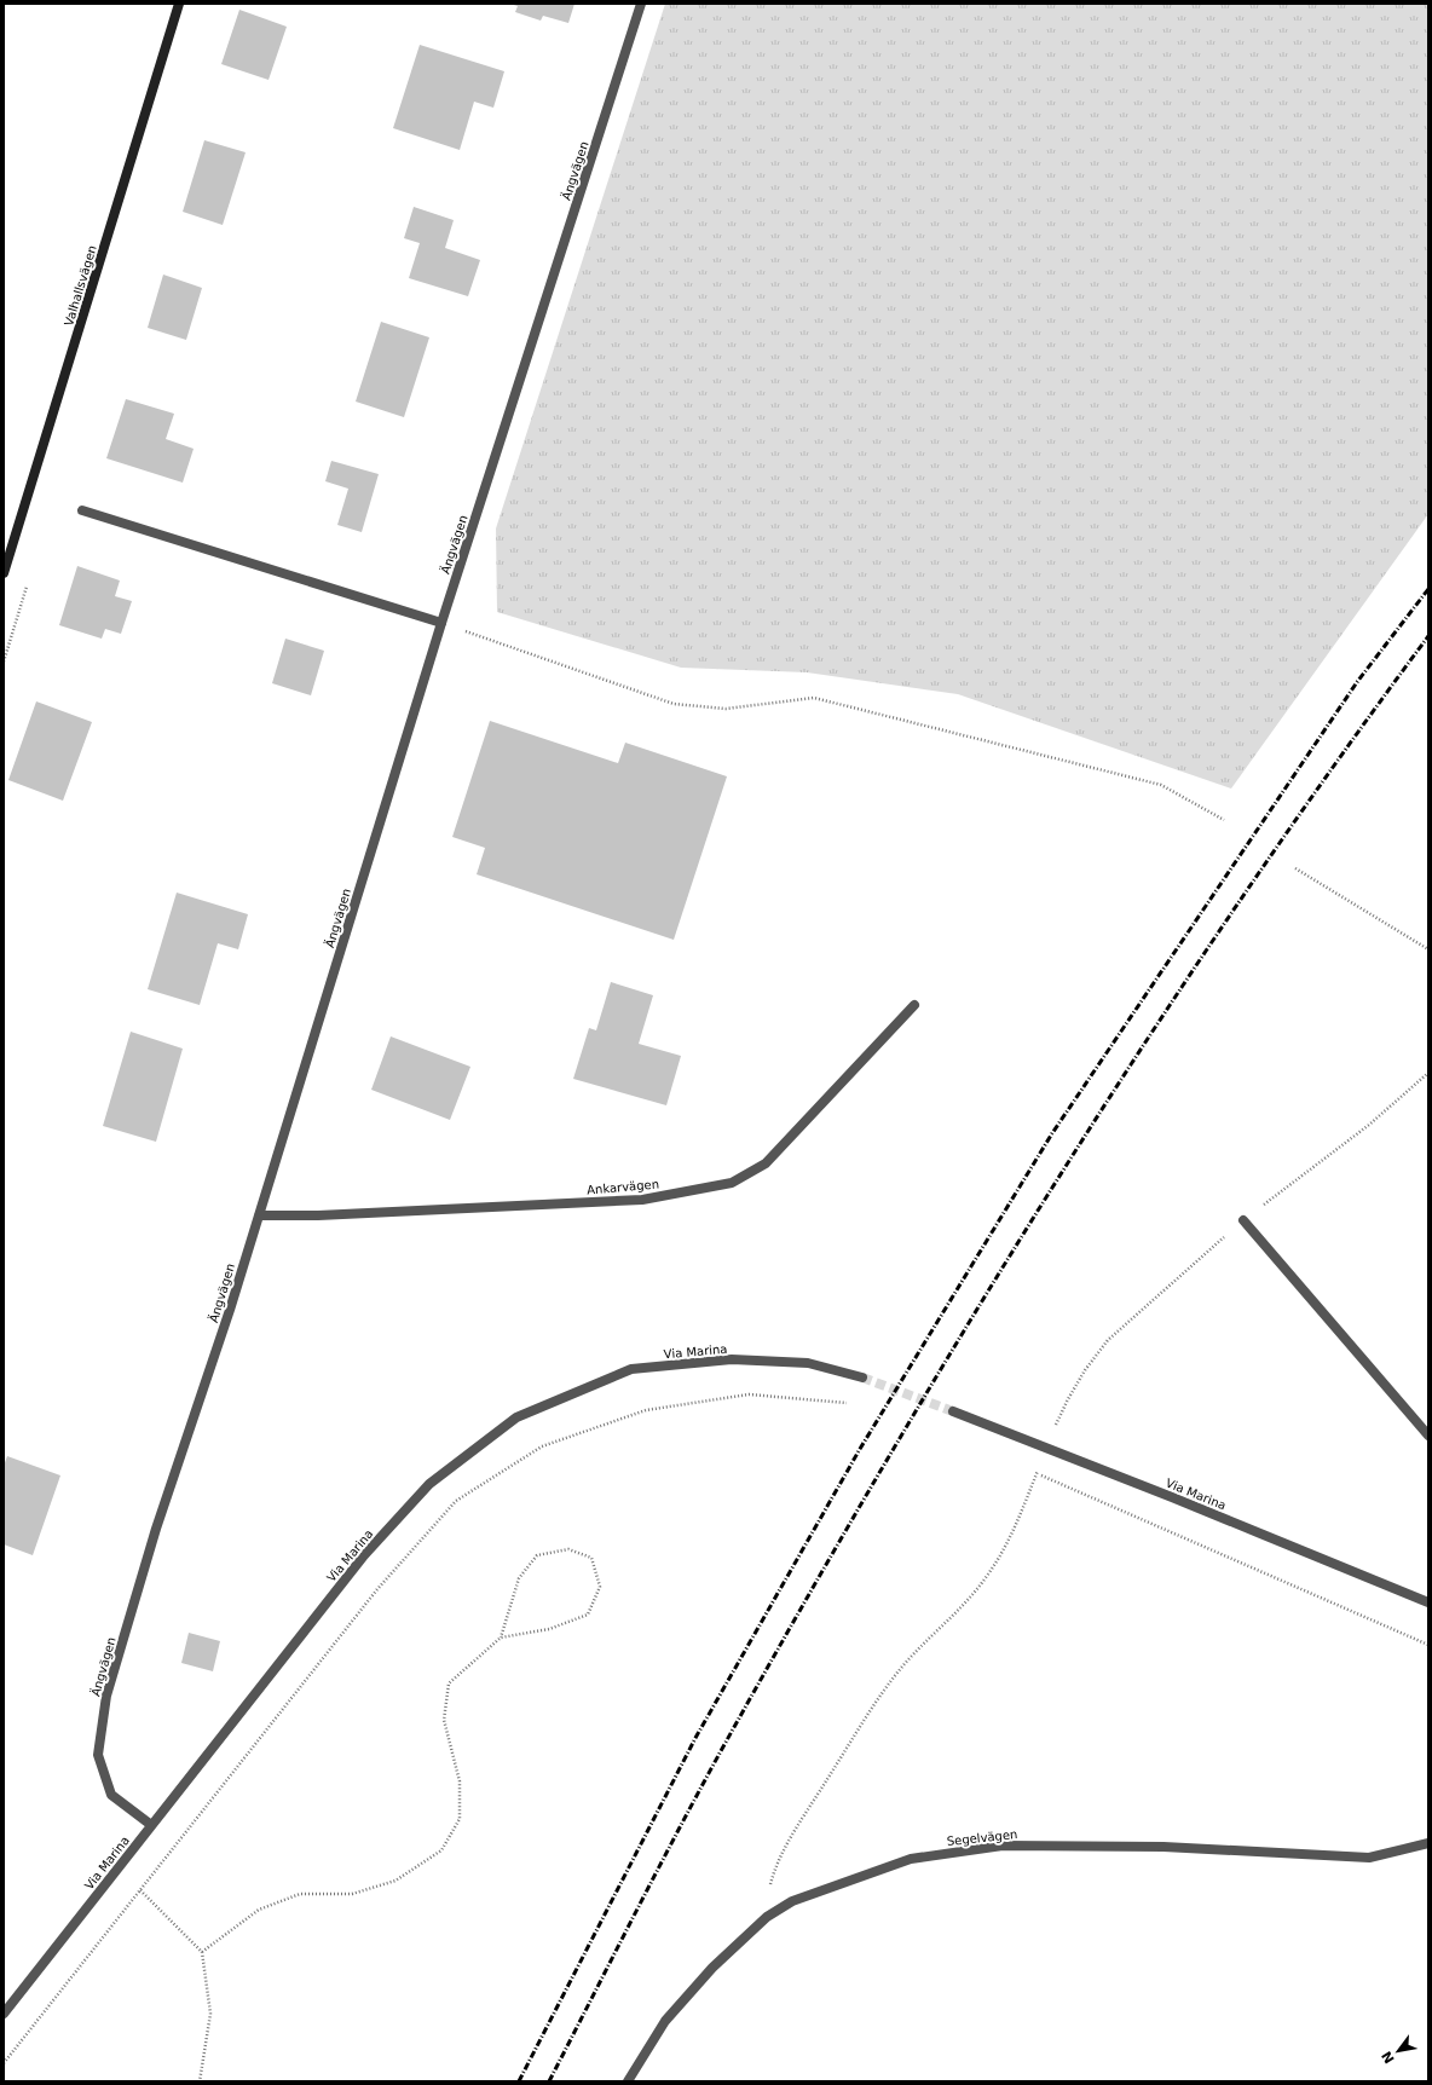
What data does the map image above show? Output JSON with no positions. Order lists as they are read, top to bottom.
{
  "streets": {
    "street": [
      "Ängvägen",
      "Valhallsvägen",
      "Ankarvägen",
      "Via Marina",
      "Segelvägen"
    ]
  },
  "crossings": [
    ["Ängvägen", "Ankarvägen"],
    ["Ängvägen", "Via Marina"]
  ],
  "north": "bottom left"
}
